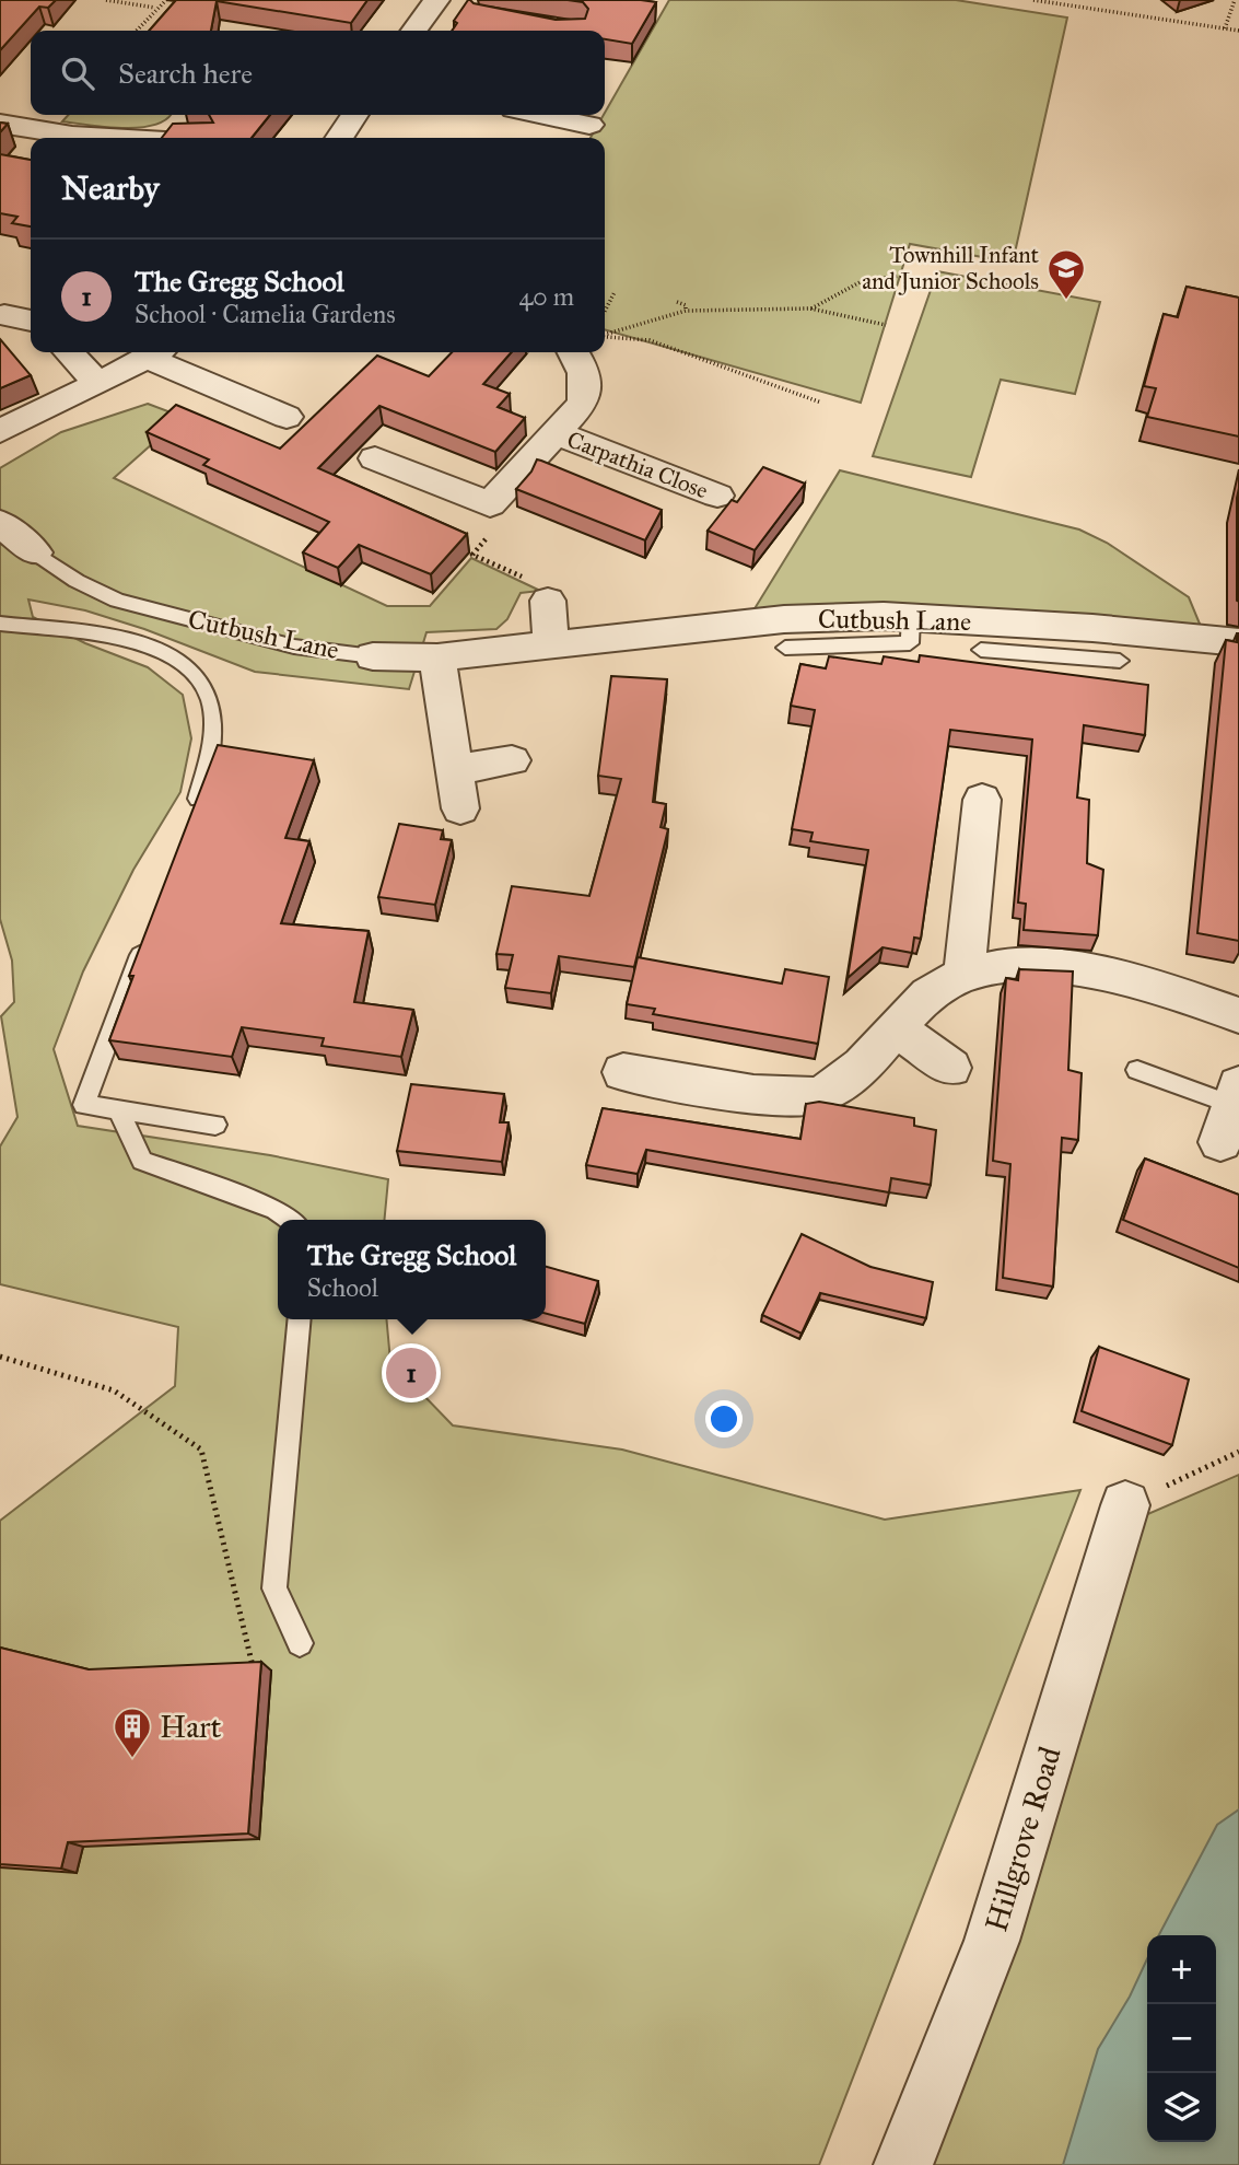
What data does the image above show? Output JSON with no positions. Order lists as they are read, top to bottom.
{
  "streets": {
    "street": ["Carpathia Close", "Cutbush Lane", "Hillgrove Road"]
  },
  "places": {
    "school or university": ["Townhill Infant and Junior Schools"],
    "building": ["Hart"]
  },
  "page": {
    "search": "Search here",
    "heading": "Nearby",
    "list": [
      {
        "mark": "1",
        "name": "The Gregg School",
        "note": "School · Camelia Gardens",
        "value": "40 m"
      }
    ],
    "popup": ["The Gregg School", "School"],
    "pins": "1",
    "map_buttons": ["+", "−"]
  }
}
